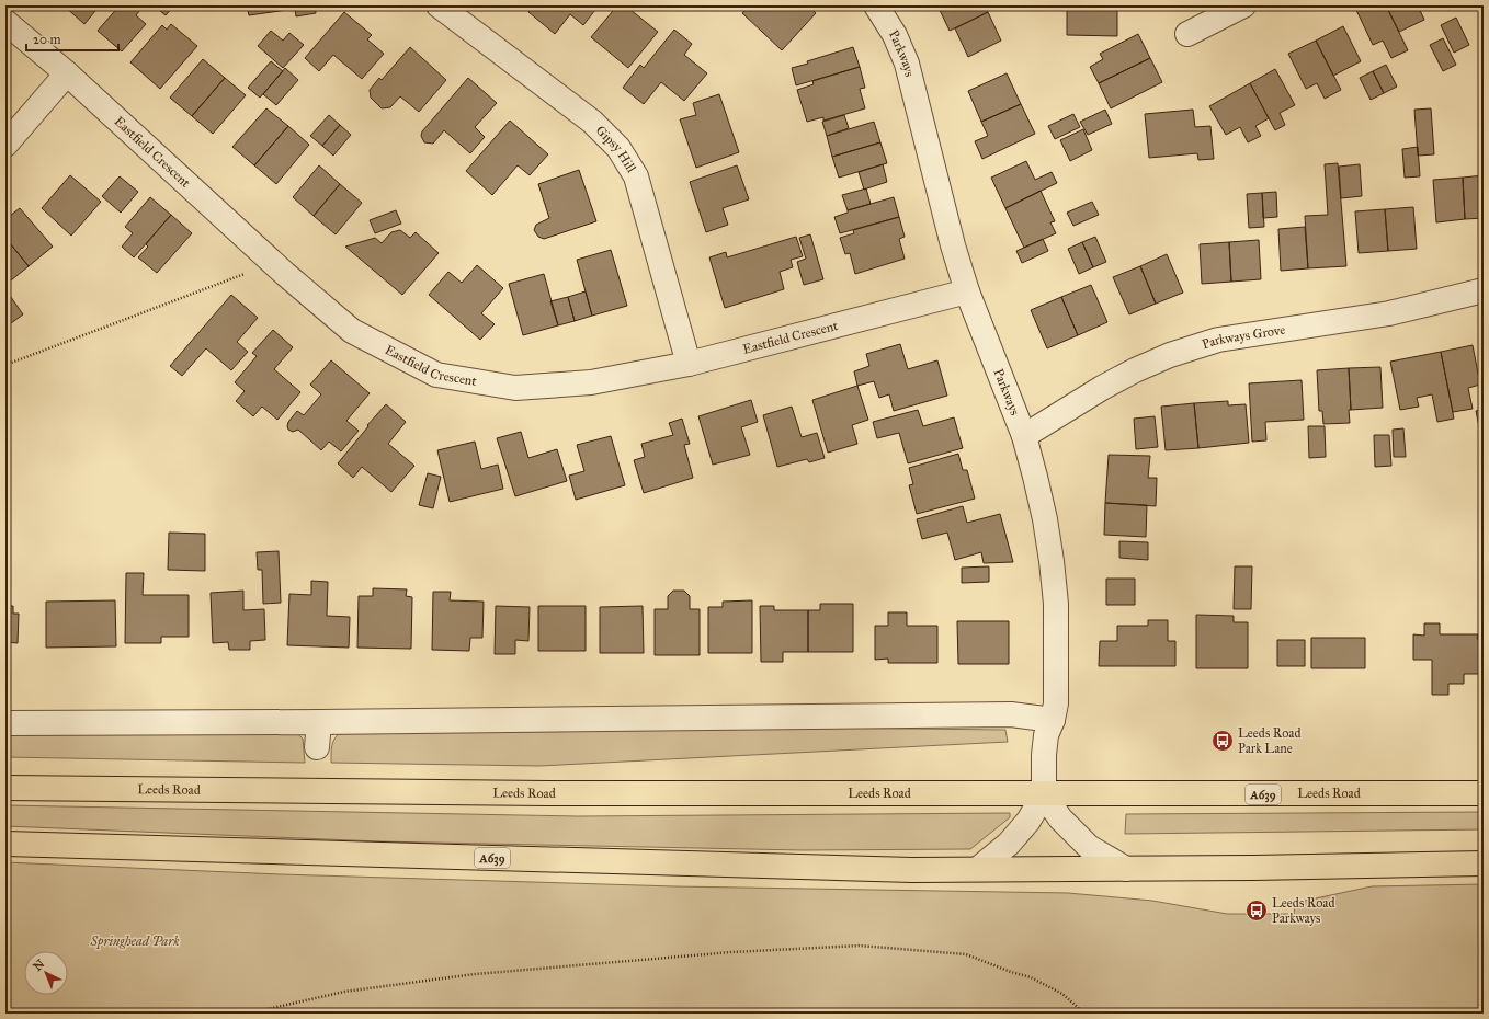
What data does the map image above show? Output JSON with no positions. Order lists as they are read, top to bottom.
{
  "streets": {
    "main road": ["Leeds Road", "A639"],
    "street": [
      "Parkways",
      "Gipsy Hill",
      "Eastfield Crescent",
      "Parkways Grove"
    ]
  },
  "crossings": [
    ["Parkways", "Eastfield Crescent"],
    ["Parkways", "Parkways Grove"],
    ["Parkways", "Leeds Road"],
    ["Gipsy Hill", "Eastfield Crescent"]
  ],
  "parks": ["Springhead Park"],
  "places": {
    "bus stop": ["Leeds Road Park Lane", "Leeds Road Parkways"]
  },
  "scale_bar": "20 m",
  "north": "top left"
}
